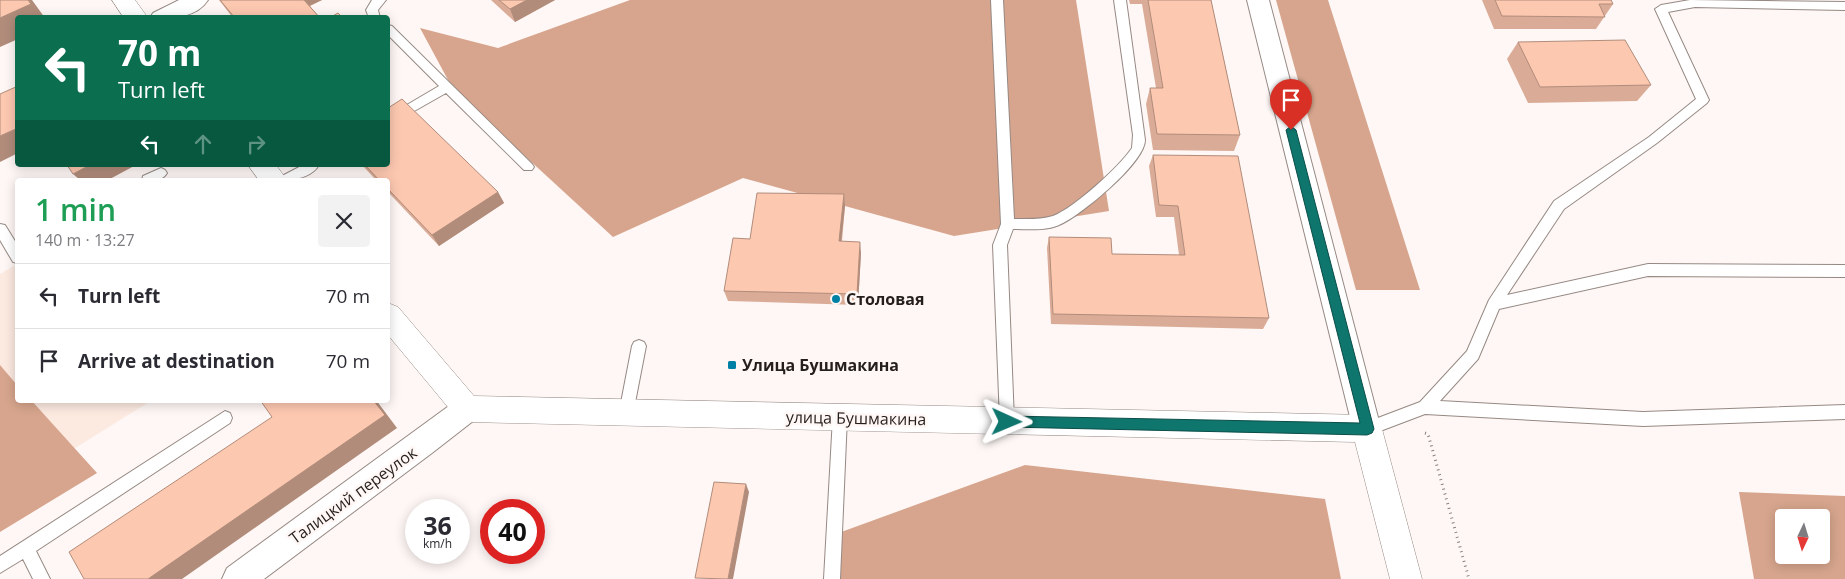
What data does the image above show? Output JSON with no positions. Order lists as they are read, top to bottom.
{
  "streets": {
    "street": ["улица Бушмакина", "Талицкий переулок"]
  },
  "crossings": [
    ["улица Бушмакина", "Талицкий переулок"]
  ],
  "places": {
    "other": ["Столовая"],
    "transit": ["Улица Бушмакина"]
  },
  "north": "bottom",
  "page": {
    "turn": ["70 m", "Turn left"],
    "heading": ["1 min", "140 m · 13:27"],
    "list": [
      {
        "name": "Turn left",
        "value": "70 m"
      },
      {
        "name": "Arrive at destination",
        "value": "70 m"
      }
    ],
    "speed": "36 km/h",
    "limit": "40"
  }
}
